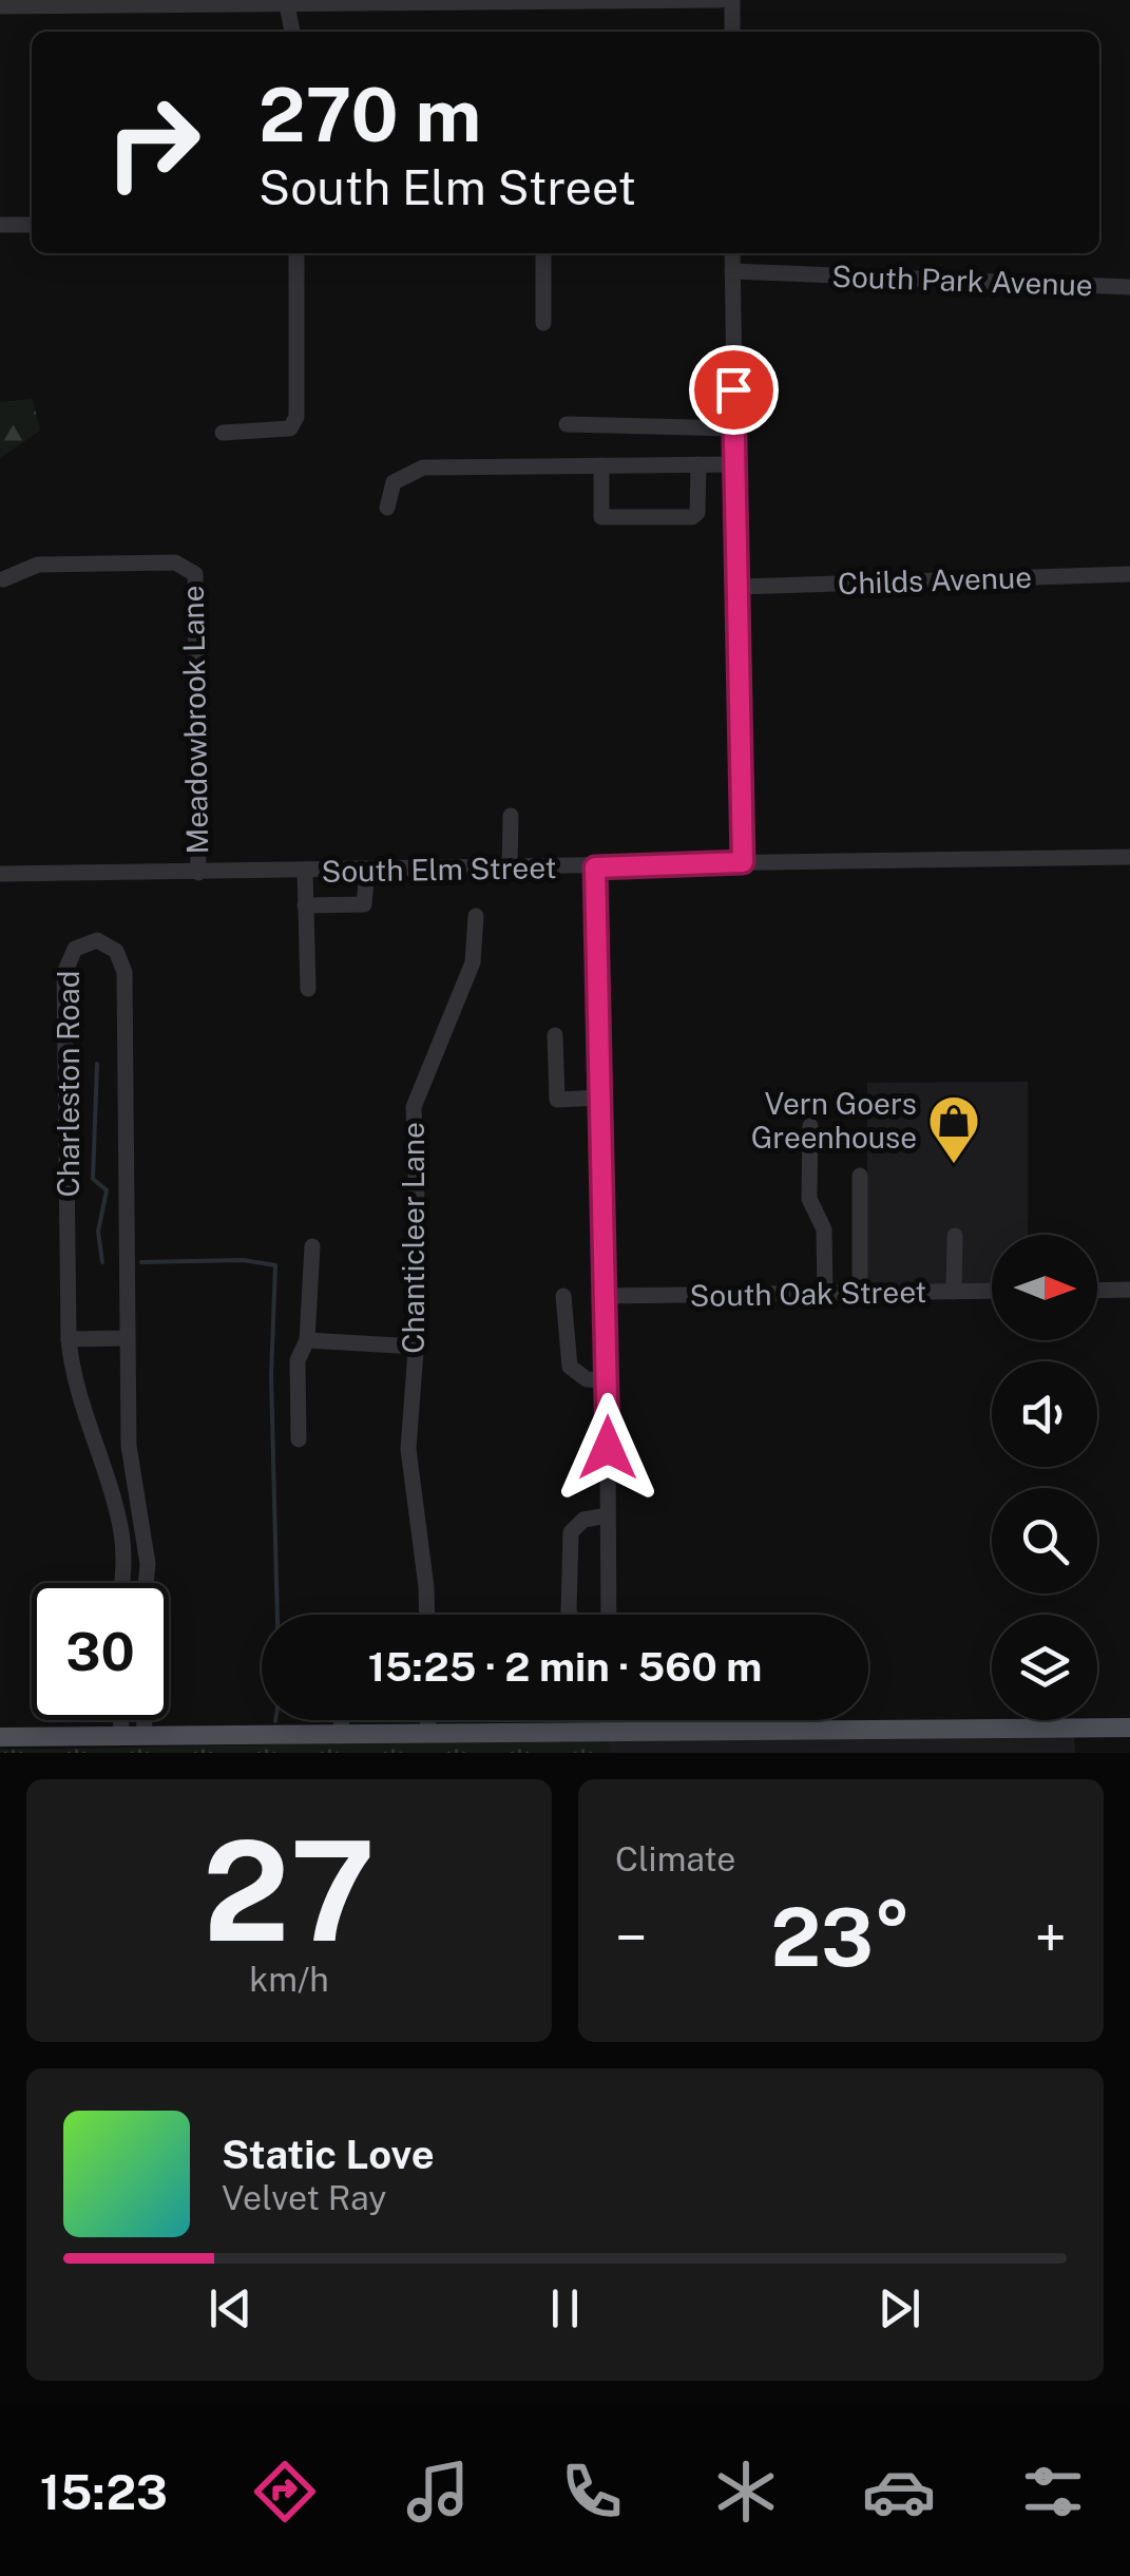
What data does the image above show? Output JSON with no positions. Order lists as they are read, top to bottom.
{
  "streets": {
    "street": [
      "South Park Avenue",
      "Childs Avenue",
      "Meadowbrook Lane",
      "South Elm Street",
      "Charleston Road",
      "Chanticleer Lane",
      "South Oak Street"
    ]
  },
  "crossings": [
    ["Meadowbrook Lane", "South Elm Street"]
  ],
  "places": {
    "shop": ["Vern Goers Greenhouse"]
  },
  "north": "right",
  "page": {
    "turn": ["270 m", "South Elm Street"],
    "limit": "30",
    "trip": "15:25 · 2 min · 560 m",
    "tile": [
      ["27", "km/h"],
      "Climate"
    ],
    "heat": ["−", "23°", "+"],
    "song": ["Static Love", "Velvet Ray"],
    "tabs": "15:23"
  }
}
